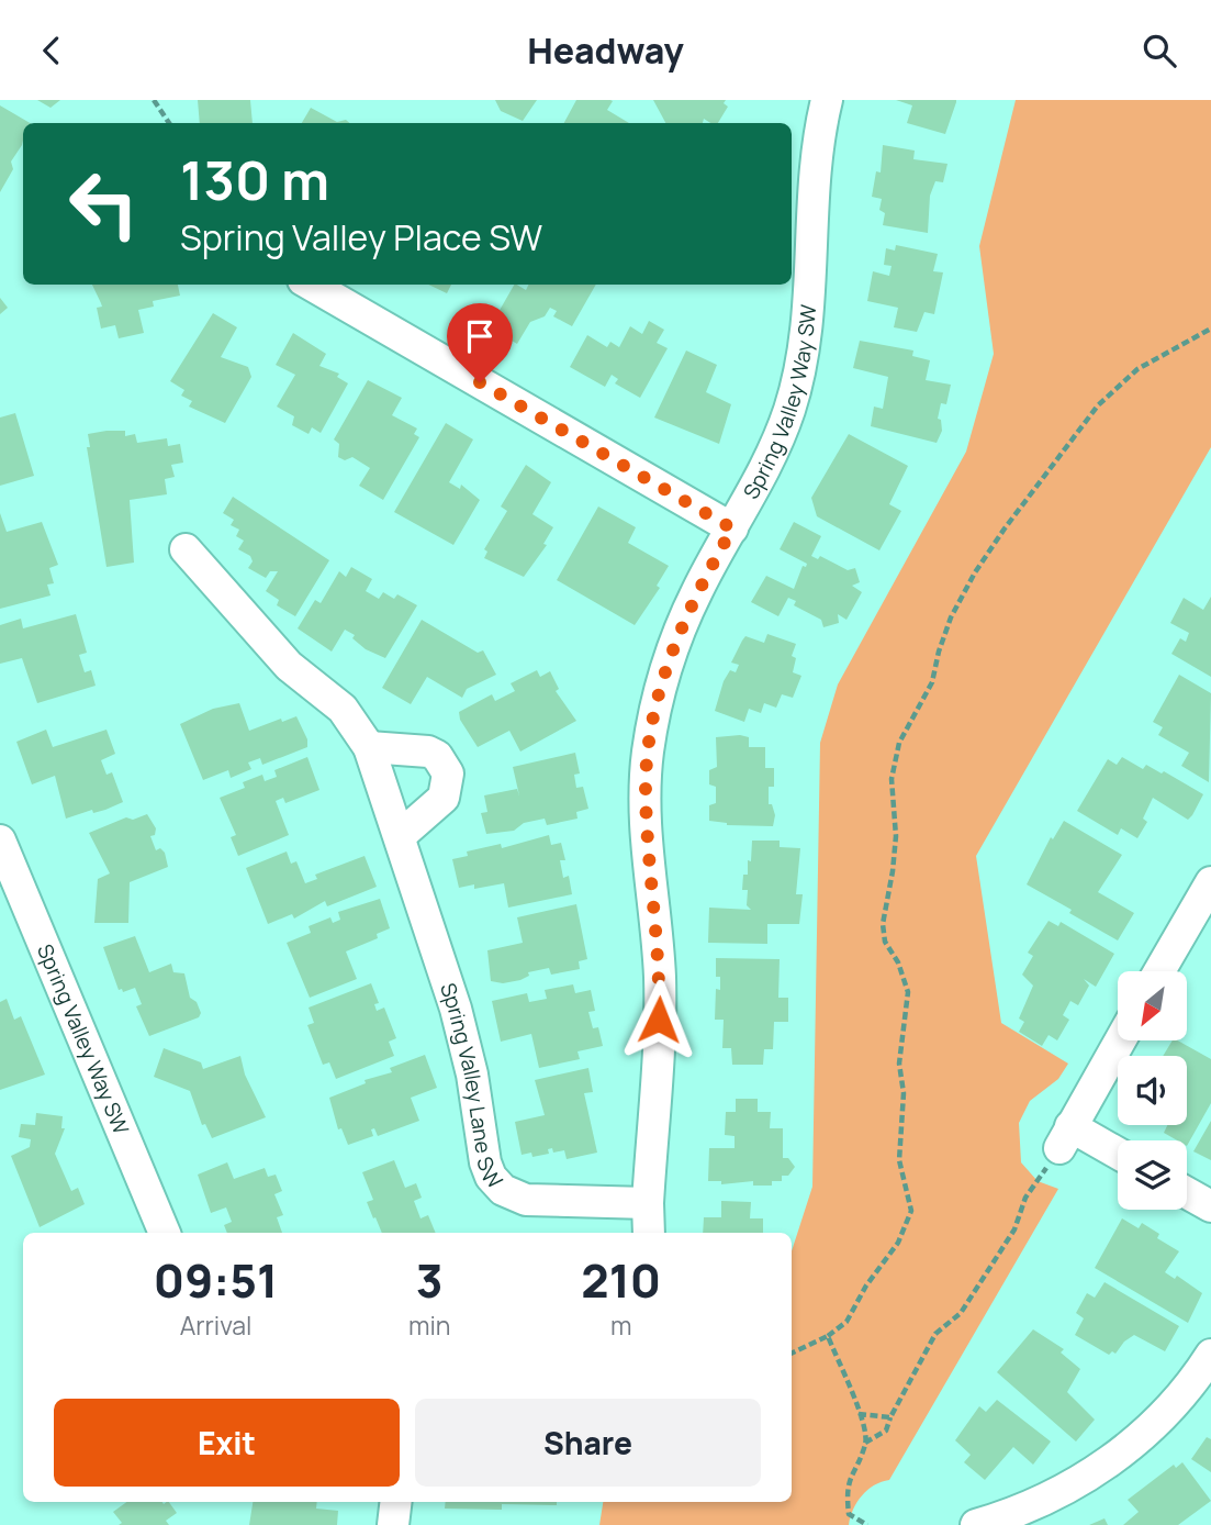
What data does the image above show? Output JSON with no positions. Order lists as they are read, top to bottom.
{
  "streets": {
    "street": ["Spring Valley Way SW", "Spring Valley Lane SW"]
  },
  "crossings": [
    ["Spring Valley Way SW", "Spring Valley Lane SW"]
  ],
  "north": "bottom left",
  "page": {
    "header": "Headway",
    "turn": ["130 m", "Spring Valley Place SW"],
    "eta": [
      "09:51",
      "Arrival",
      "3",
      "min",
      "210",
      "m"
    ],
    "buttons": ["Exit", "Share"]
  }
}
